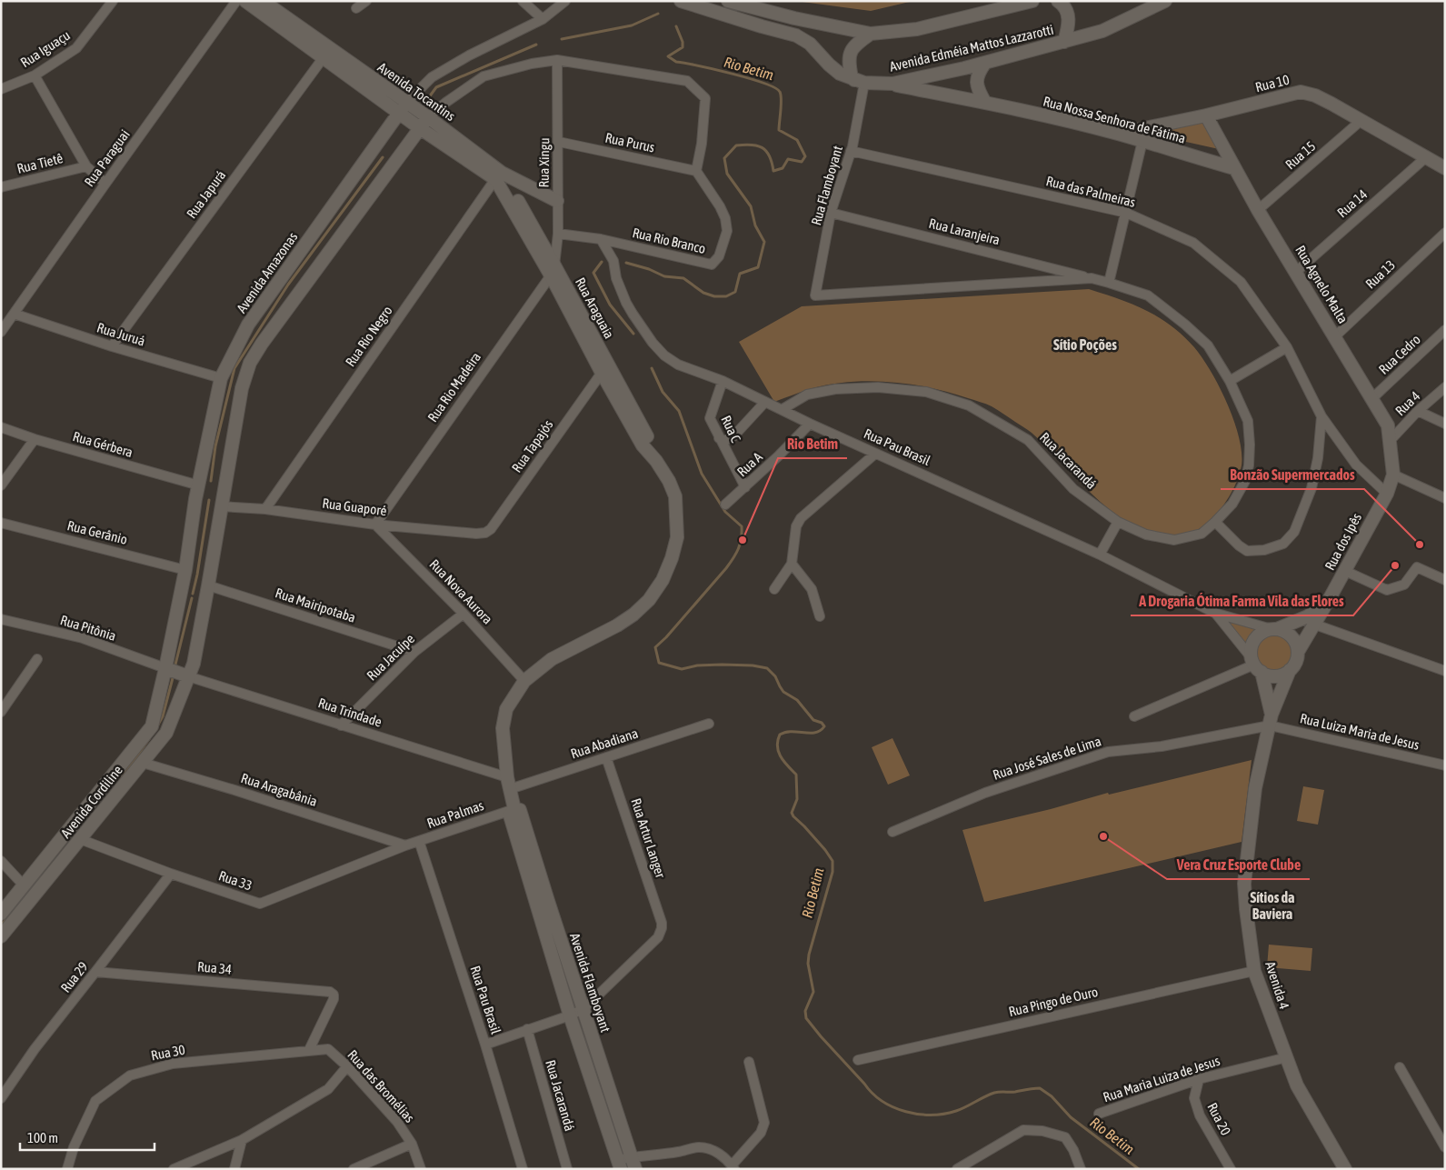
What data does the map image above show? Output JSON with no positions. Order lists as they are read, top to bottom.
{
  "streets": {
    "street": [
      "Avenida Edméia Mattos Lazzarotti",
      "Rua Iguaçu",
      "Rua 10",
      "Avenida Tocantins",
      "Rua Nossa Senhora de Fátima",
      "Rua Purus",
      "Rua 15",
      "Rua Paraguai",
      "Rua Xingu",
      "Rua Tietê",
      "Rua Flamboyant",
      "Rua das Palmeiras",
      "Rua Japurá",
      "Rua 14",
      "Rua Laranjeira",
      "Rua Rio Branco",
      "Avenida Amazonas",
      "Rua 13",
      "Rua Agnelo Malta",
      "Rua Araguaia",
      "Rua Juruá",
      "Rua Rio Negro",
      "Rua Cedro",
      "Rua Rio Madeira",
      "Rua 4",
      "Rua C",
      "Rua Gérbera",
      "Rua Tapajós",
      "Rua Pau Brasil",
      "Rua Jacarandá",
      "Rua A",
      "Rua Guaporé",
      "Rua Gerânio",
      "Rua dos Ipês",
      "Rua Nova Aurora",
      "Rua Mairipotaba",
      "Rua Pitônia",
      "Rua Jacuípe",
      "Rua Trindade",
      "Rua Luiza Maria de Jesus",
      "Rua Abadiana",
      "Rua José Sales de Lima",
      "Rua Aragabânia",
      "Avenida Cordiline",
      "Rua Palmas",
      "Rua Artur Langer",
      "Rua 33",
      "Rua 34",
      "Rua 29",
      "Avenida Flamboyant",
      "Avenida 4",
      "Rua Pingo de Ouro",
      "Rua 30",
      "Rua Maria Luiza de Jesus",
      "Rua das Bromélias",
      "Rua 20"
    ]
  },
  "crossings": [
    ["Avenida Edméia Mattos Lazzarotti", "Rua Nossa Senhora de Fátima"],
    ["Avenida Edméia Mattos Lazzarotti", "Rua Flamboyant"],
    ["Rua 10", "Rua Nossa Senhora de Fátima"],
    ["Rua 10", "Rua 15"],
    ["Rua 10", "Rua 14"],
    ["Rua 10", "Rua Agnelo Malta"],
    ["Avenida Tocantins", "Rua Xingu"],
    ["Avenida Tocantins", "Rua Japurá"],
    ["Avenida Tocantins", "Avenida Amazonas"],
    ["Avenida Tocantins", "Rua Araguaia"],
    ["Avenida Tocantins", "Rua Rio Negro"],
    ["Rua Nossa Senhora de Fátima", "Rua Agnelo Malta"],
    ["Rua Purus", "Rua Xingu"],
    ["Rua Purus", "Rua Rio Branco"],
    ["Rua 15", "Rua Agnelo Malta"],
    ["Rua Paraguai", "Rua Juruá"],
    ["Rua Xingu", "Rua Rio Branco"],
    ["Rua Xingu", "Rua Araguaia"],
    ["Rua Xingu", "Rua Rio Madeira"],
    ["Rua Flamboyant", "Rua das Palmeiras"],
    ["Rua Flamboyant", "Rua Laranjeira"],
    ["Rua Flamboyant", "Rua Jacarandá"],
    ["Rua das Palmeiras", "Rua dos Ipês"],
    ["Rua Japurá", "Rua Juruá"],
    ["Rua 14", "Rua Agnelo Malta"],
    ["Rua Laranjeira", "Rua Jacarandá"],
    ["Rua Rio Branco", "Rua Pau Brasil"],
    ["Avenida Amazonas", "Rua Juruá"],
    ["Avenida Amazonas", "Rua Gérbera"],
    ["Avenida Amazonas", "Rua Gerânio"],
    ["Avenida Amazonas", "Rua Pitônia"],
    ["Avenida Amazonas", "Avenida Cordiline"],
    ["Rua 13", "Rua Agnelo Malta"],
    ["Rua Agnelo Malta", "Rua Cedro"],
    ["Rua Agnelo Malta", "Rua 4"],
    ["Rua Agnelo Malta", "Rua dos Ipês"],
    ["Rua Araguaia", "Rua Rio Negro"],
    ["Rua Araguaia", "Rua Rio Madeira"],
    ["Rua Araguaia", "Rua Tapajós"],
    ["Rua Araguaia", "Avenida Flamboyant"],
    ["Rua Rio Negro", "Rua Guaporé"],
    ["Rua Rio Madeira", "Rua Guaporé"],
    ["Rua Rio Madeira", "Rua Nova Aurora"],
    ["Rua C", "Rua Pau Brasil"],
    ["Rua C", "Rua A"],
    ["Rua Tapajós", "Rua Guaporé"],
    ["Rua Pau Brasil", "Rua Jacarandá"],
    ["Rua Pau Brasil", "Rua A"],
    ["Rua Pau Brasil", "Rua dos Ipês"],
    ["Rua Pau Brasil", "Rua Palmas"],
    ["Rua Pau Brasil", "Avenida 4"],
    ["Rua Guaporé", "Rua Nova Aurora"],
    ["Rua dos Ipês", "Avenida 4"],
    ["Rua Nova Aurora", "Rua Jacuípe"],
    ["Rua Nova Aurora", "Avenida Flamboyant"],
    ["Rua Mairipotaba", "Rua Jacuípe"],
    ["Rua Pitônia", "Avenida Cordiline"],
    ["Rua Jacuípe", "Rua Trindade"],
    ["Rua Trindade", "Rua Abadiana"],
    ["Rua Trindade", "Avenida Cordiline"],
    ["Rua Trindade", "Avenida Flamboyant"],
    ["Rua Luiza Maria de Jesus", "Rua José Sales de Lima"],
    ["Rua Luiza Maria de Jesus", "Avenida 4"],
    ["Rua Abadiana", "Rua Artur Langer"],
    ["Rua Abadiana", "Avenida Flamboyant"],
    ["Rua José Sales de Lima", "Avenida 4"],
    ["Rua Aragabânia", "Avenida Cordiline"],
    ["Rua Aragabânia", "Rua Palmas"],
    ["Rua Aragabânia", "Rua 33"],
    ["Avenida Cordiline", "Rua 33"],
    ["Rua Palmas", "Rua 33"],
    ["Rua Palmas", "Avenida Flamboyant"],
    ["Rua Artur Langer", "Avenida Flamboyant"],
    ["Rua 33", "Rua 29"],
    ["Rua 34", "Rua 29"],
    ["Rua 34", "Rua 30"],
    ["Avenida 4", "Rua Pingo de Ouro"],
    ["Avenida 4", "Rua Maria Luiza de Jesus"],
    ["Rua 30", "Rua das Bromélias"],
    ["Rua Maria Luiza de Jesus", "Rua 20"]
  ],
  "districts": ["Sítio Poções", "Sítios da Baviera"],
  "water": ["Rio Betim"],
  "places": [
    "Rio Betim",
    "Bonzão Supermercados",
    "A Drogaria Ótima Farma Vila das Flores",
    "Vera Cruz Esporte Clube"
  ],
  "scale_bar": "100 m"
}
